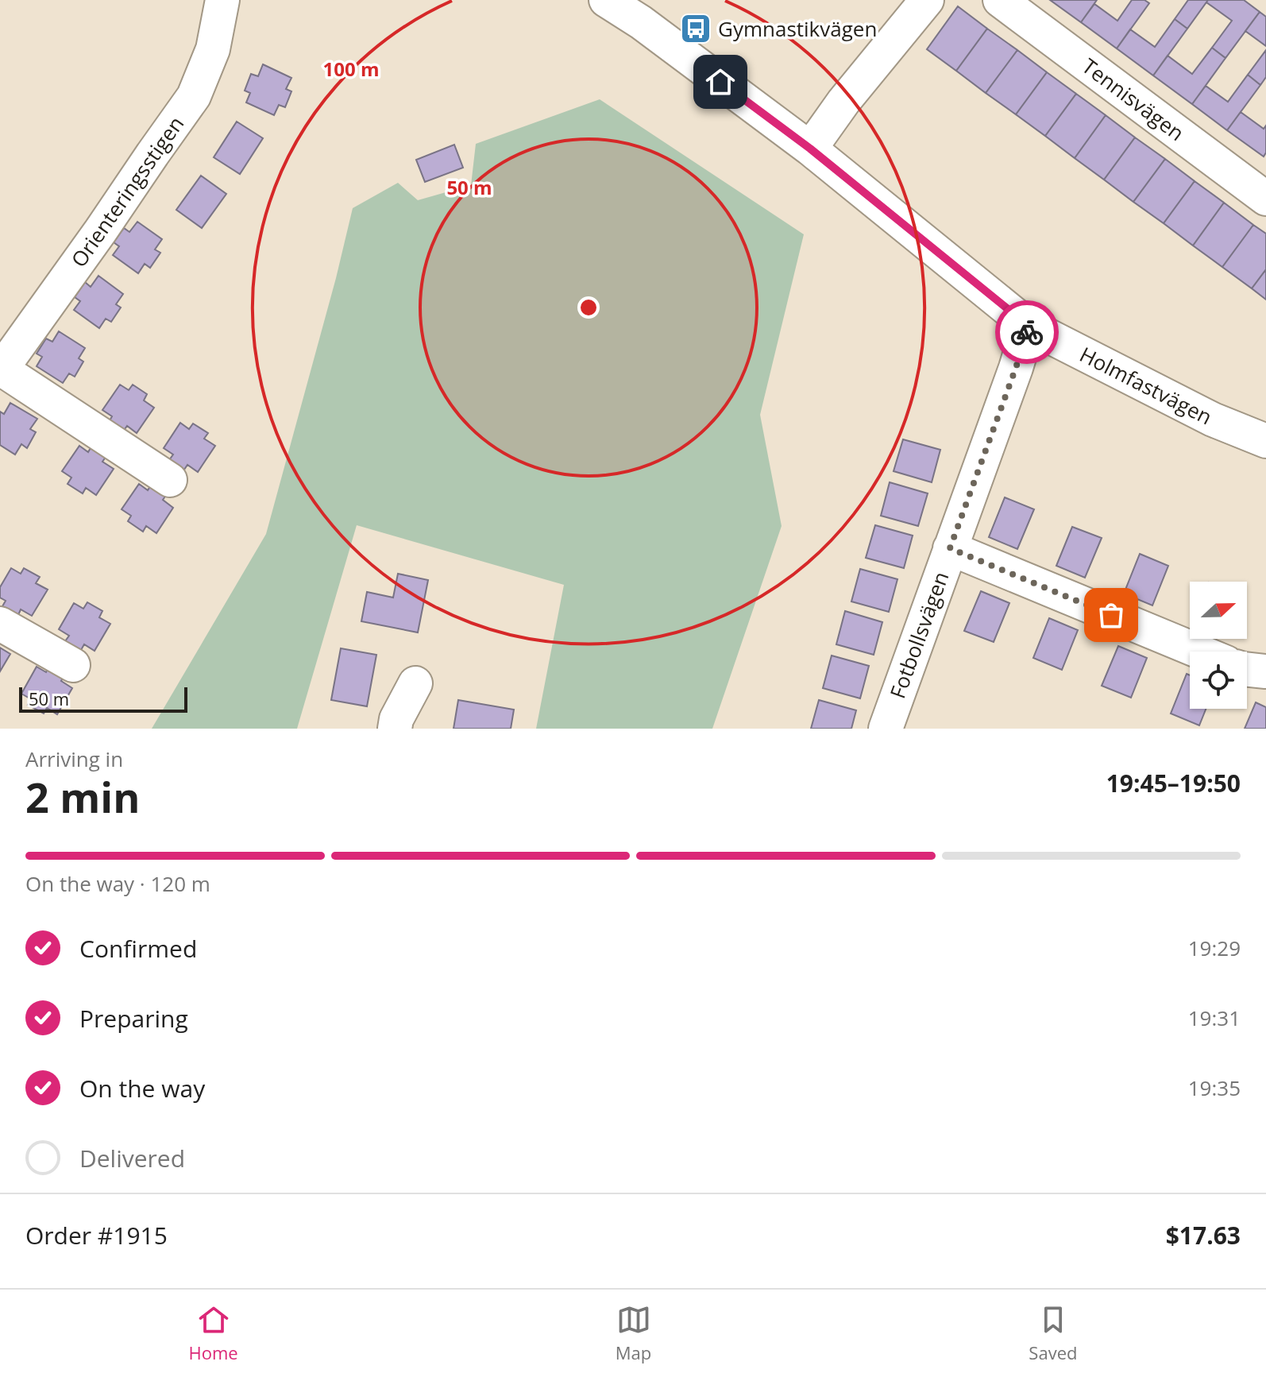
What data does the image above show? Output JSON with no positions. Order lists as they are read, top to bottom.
{
  "streets": {
    "street": [
      "Tennisvägen",
      "Orienteringsstigen",
      "Holmfastvägen",
      "Fotbollsvägen"
    ]
  },
  "crossings": [
    ["Holmfastvägen", "Fotbollsvägen"]
  ],
  "places": {
    "bus stop": ["Gymnastikvägen"]
  },
  "scale_bar": "50 m",
  "north": "right",
  "page": {
    "scale": "50 m",
    "heading": ["2 min", "Arriving in", "19:45–19:50"],
    "panel": ["Order #1915", "$17.63"],
    "bar": "On the way · 120 m",
    "list": [
      ["Confirmed", "19:29"],
      ["Preparing", "19:31"],
      ["On the way", "19:35"],
      "Delivered"
    ],
    "tabs": ["Home", "Map", "Saved"]
  },
  "rings": ["100 m", "50 m"]
}
